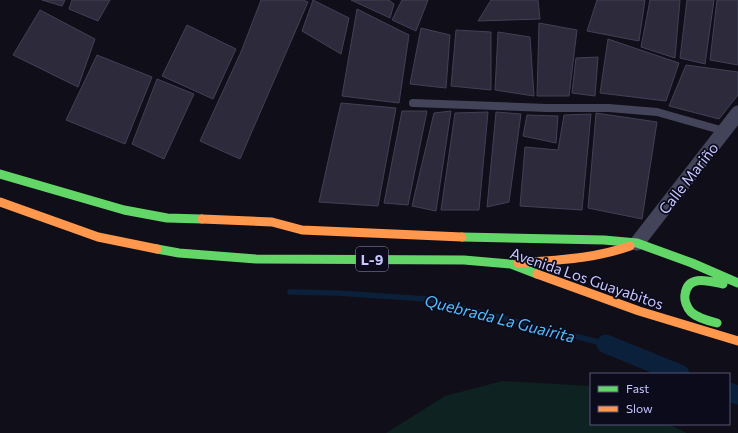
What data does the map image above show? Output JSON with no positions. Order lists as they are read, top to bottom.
{
  "streets": {
    "main road": ["L-9", "Avenida Los Guayabitos"],
    "street": ["Calle Mariño"]
  },
  "crossings": [
    ["Calle Mariño", "Avenida Los Guayabitos"]
  ],
  "water": ["Quebrada La Guairita"],
  "legend": ["Fast", "Slow"]
}
